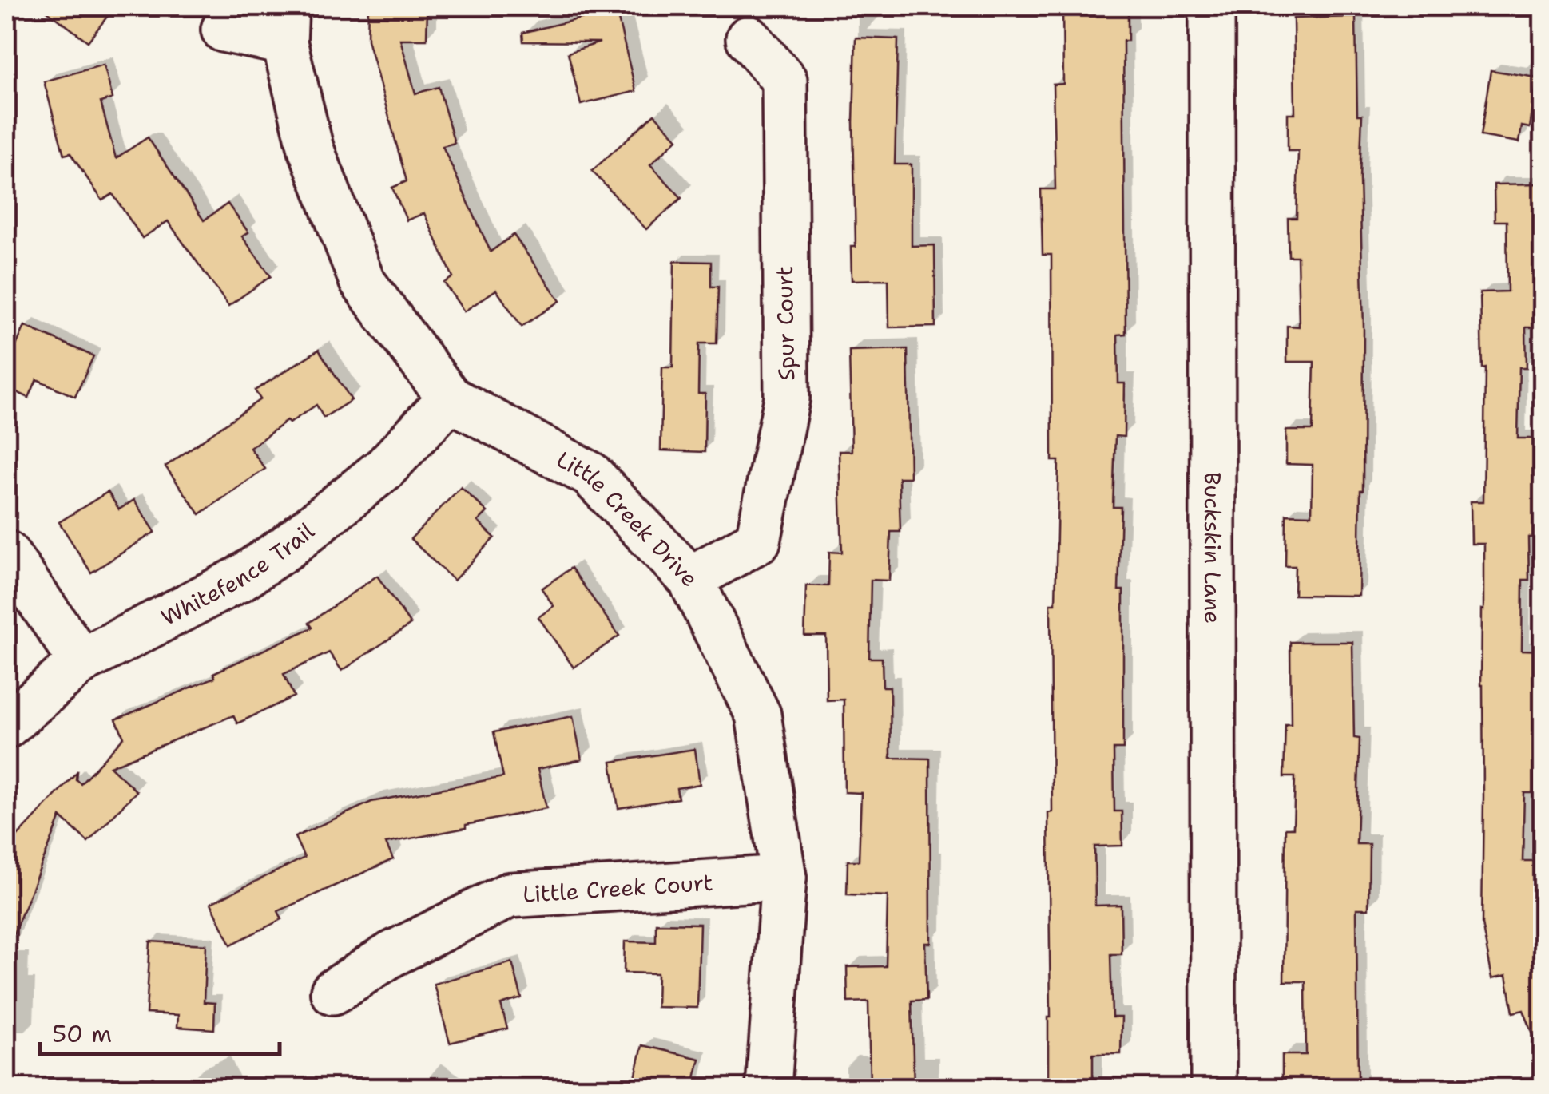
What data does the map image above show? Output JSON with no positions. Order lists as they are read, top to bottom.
{
  "streets": {
    "street": [
      "Spur Court",
      "Little Creek Drive",
      "Buckskin Lane",
      "Whitefence Trail",
      "Little Creek Court"
    ]
  },
  "crossings": [
    ["Spur Court", "Little Creek Drive"],
    ["Little Creek Drive", "Whitefence Trail"],
    ["Little Creek Drive", "Little Creek Court"]
  ],
  "scale_bar": "50 m"
}
